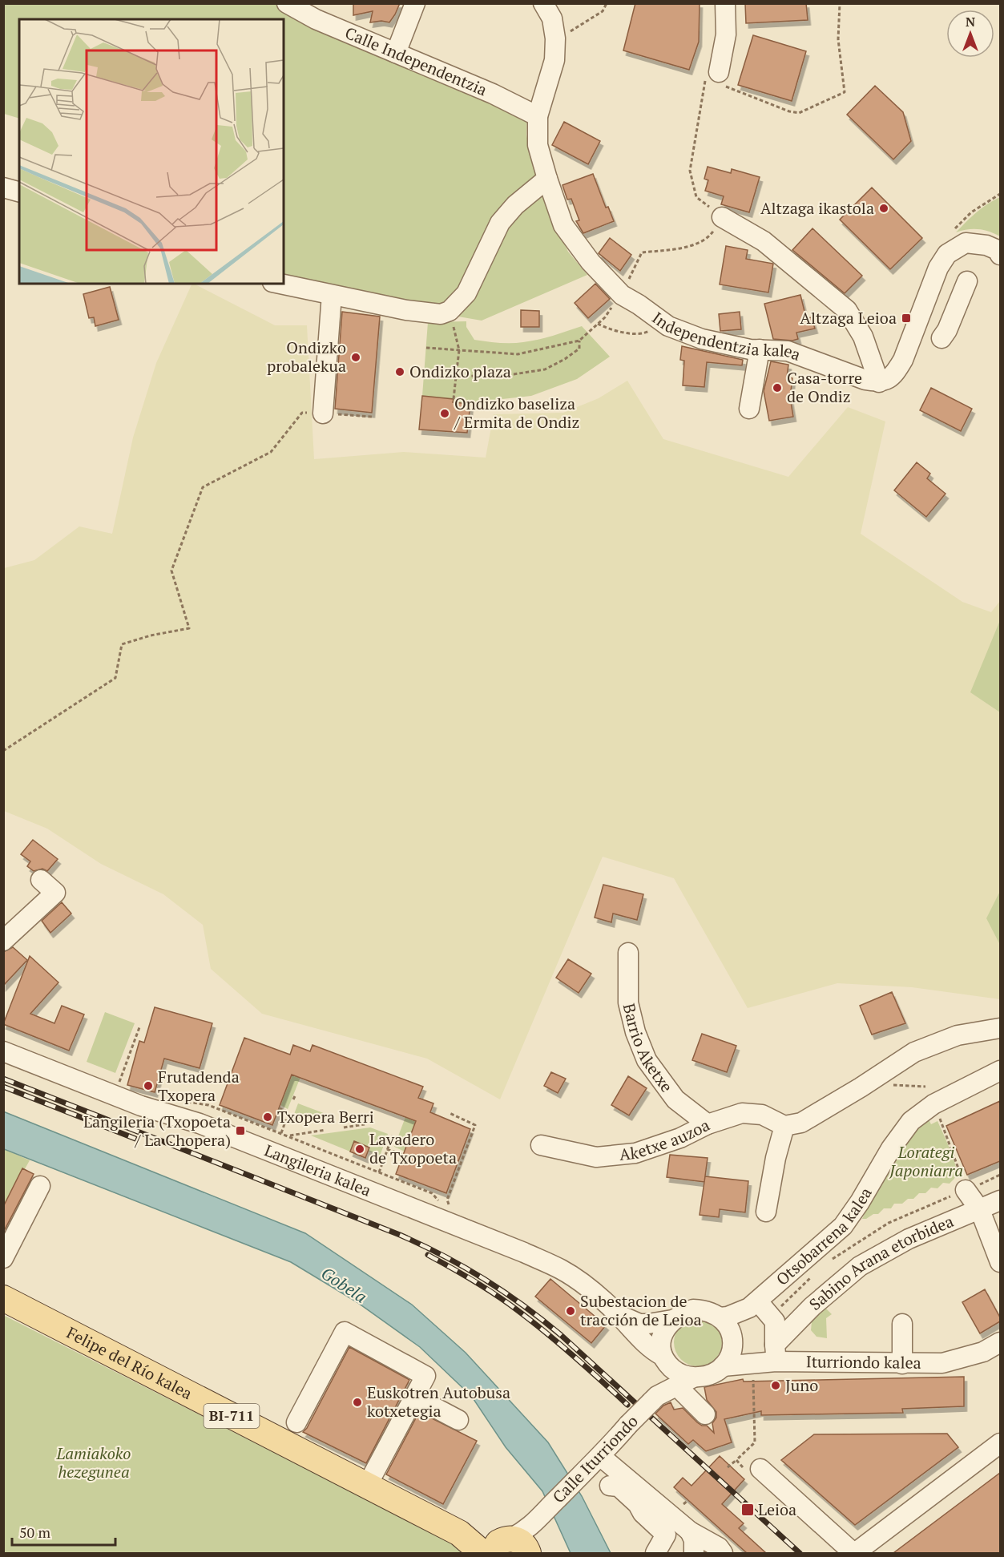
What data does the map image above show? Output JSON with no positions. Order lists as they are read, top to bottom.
{
  "streets": {
    "main road": ["Felipe del Río kalea", "BI-711"],
    "street": [
      "Calle Independentzia",
      "Independentzia kalea",
      "Barrio Aketxe",
      "Aketxe auzoa",
      "Langileria kalea",
      "Otsobarrena kalea",
      "Sabino Arana etorbidea",
      "Iturriondo kalea",
      "Calle Iturriondo"
    ]
  },
  "crossings": [
    ["Calle Independentzia", "Independentzia kalea"],
    ["Barrio Aketxe", "Aketxe auzoa"],
    ["Langileria kalea", "Otsobarrena kalea"],
    ["Langileria kalea", "Iturriondo kalea"],
    ["Langileria kalea", "Calle Iturriondo"],
    ["Otsobarrena kalea", "Iturriondo kalea"],
    ["Otsobarrena kalea", "Calle Iturriondo"],
    ["Sabino Arana etorbidea", "Iturriondo kalea"],
    ["Felipe del Río kalea", "Calle Iturriondo"],
    ["Iturriondo kalea", "Calle Iturriondo"]
  ],
  "water": ["Gobela"],
  "parks": ["Lorategi Japoniarra", "Lamiakoko hezegunea"],
  "places": {
    "other": [
      "Altzaga ikastola",
      "Ondizko probalekua",
      "Ondizko plaza",
      "Casa-torre de Ondiz",
      "Ondizko baseliza / Ermita de Ondiz",
      "Frutadenda Txopera",
      "Txopera Berri",
      "Lavadero de Txopoeta",
      "Subestacion de tracción de Leioa",
      "Juno",
      "Euskotren Autobusa kotxetegia"
    ],
    "transit": ["Altzaga Leioa", "Langileria (Txopoeta / La Chopera)", "Leioa"]
  },
  "scale_bar": "50 m",
  "north": "top"
}
